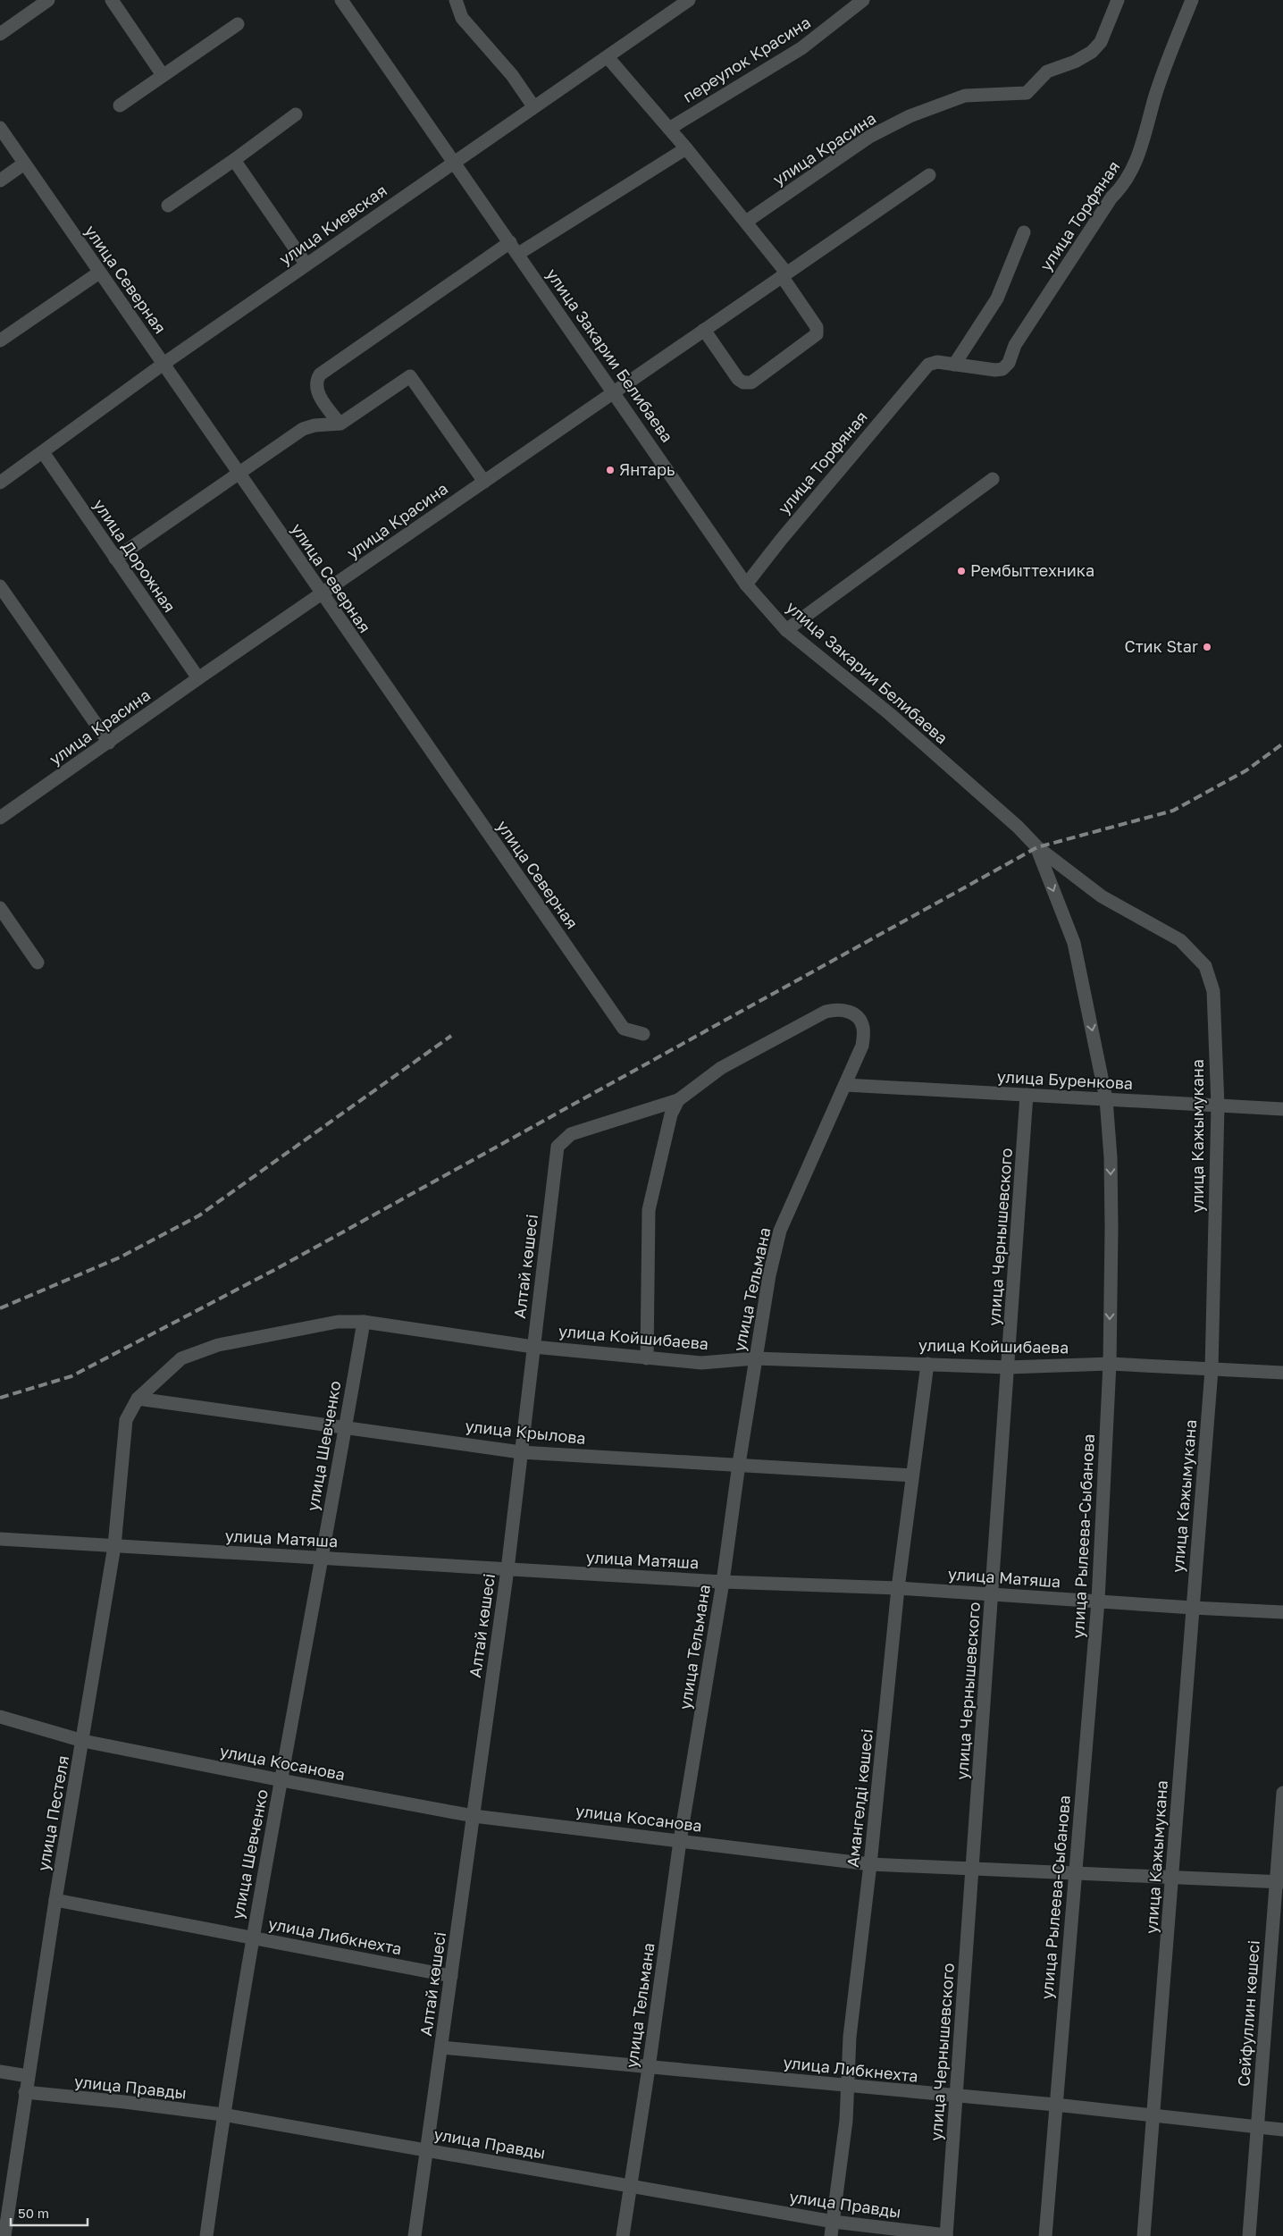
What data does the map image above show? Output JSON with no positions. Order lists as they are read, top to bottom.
{
  "streets": {
    "street": [
      "переулок Красина",
      "улица Красина",
      "улица Торфяная",
      "улица Киевская",
      "улица Северная",
      "улица Закарии Белибаева",
      "улица Дорожная",
      "улица Буренкова",
      "улица Кажымукана",
      "улица Чернышевского",
      "Алтай көшесі",
      "улица Тельмана",
      "улица Койшибаева",
      "улица Крылова",
      "улица Шевченко",
      "улица Рылеева-Сыбанова",
      "улица Матяша",
      "улица Косанова",
      "Амангелді көшесі",
      "улица Пестеля",
      "улица Либкнехта",
      "Сейфуллин көшесі",
      "улица Правды"
    ]
  },
  "crossings": [
    ["улица Красина", "улица Северная"],
    ["улица Красина", "улица Закарии Белибаева"],
    ["улица Красина", "улица Дорожная"],
    ["улица Торфяная", "улица Закарии Белибаева"],
    ["улица Киевская", "улица Северная"],
    ["улица Киевская", "улица Закарии Белибаева"],
    ["улица Киевская", "улица Дорожная"],
    ["улица Закарии Белибаева", "улица Кажымукана"],
    ["улица Закарии Белибаева", "улица Рылеева-Сыбанова"],
    ["улица Буренкова", "улица Кажымукана"],
    ["улица Буренкова", "улица Чернышевского"],
    ["улица Буренкова", "улица Тельмана"],
    ["улица Буренкова", "улица Рылеева-Сыбанова"],
    ["улица Кажымукана", "улица Койшибаева"],
    ["улица Кажымукана", "улица Рылеева-Сыбанова"],
    ["улица Кажымукана", "улица Матяша"],
    ["улица Кажымукана", "улица Косанова"],
    ["улица Кажымукана", "улица Либкнехта"],
    ["улица Чернышевского", "улица Койшибаева"],
    ["улица Чернышевского", "улица Матяша"],
    ["улица Чернышевского", "улица Косанова"],
    ["улица Чернышевского", "улица Либкнехта"],
    ["улица Чернышевского", "улица Правды"],
    ["Алтай көшесі", "улица Тельмана"],
    ["Алтай көшесі", "улица Койшибаева"],
    ["Алтай көшесі", "улица Крылова"],
    ["Алтай көшесі", "улица Матяша"],
    ["Алтай көшесі", "улица Косанова"],
    ["Алтай көшесі", "улица Либкнехта"],
    ["Алтай көшесі", "улица Правды"],
    ["улица Тельмана", "улица Койшибаева"],
    ["улица Тельмана", "улица Крылова"],
    ["улица Тельмана", "улица Матяша"],
    ["улица Тельмана", "улица Косанова"],
    ["улица Тельмана", "улица Либкнехта"],
    ["улица Тельмана", "улица Правды"],
    ["улица Койшибаева", "улица Крылова"],
    ["улица Койшибаева", "улица Шевченко"],
    ["улица Койшибаева", "улица Рылеева-Сыбанова"],
    ["улица Койшибаева", "Амангелді көшесі"],
    ["улица Койшибаева", "улица Пестеля"],
    ["улица Крылова", "улица Шевченко"],
    ["улица Крылова", "Амангелді көшесі"],
    ["улица Крылова", "улица Пестеля"],
    ["улица Шевченко", "улица Матяша"],
    ["улица Шевченко", "улица Косанова"],
    ["улица Шевченко", "улица Либкнехта"],
    ["улица Шевченко", "улица Правды"],
    ["улица Рылеева-Сыбанова", "улица Матяша"],
    ["улица Рылеева-Сыбанова", "улица Косанова"],
    ["улица Рылеева-Сыбанова", "улица Либкнехта"],
    ["улица Матяша", "Амангелді көшесі"],
    ["улица Матяша", "улица Пестеля"],
    ["улица Косанова", "Амангелді көшесі"],
    ["улица Косанова", "улица Пестеля"],
    ["улица Косанова", "Сейфуллин көшесі"],
    ["Амангелді көшесі", "улица Либкнехта"],
    ["Амангелді көшесі", "улица Правды"],
    ["улица Пестеля", "улица Либкнехта"],
    ["улица Пестеля", "улица Правды"],
    ["улица Либкнехта", "Сейфуллин көшесі"]
  ],
  "one_way": ["улица Рылеева-Сыбанова"],
  "places": ["Янтарь", "Рембыттехника", "Стик Star"],
  "scale_bar": "50 m"
}
